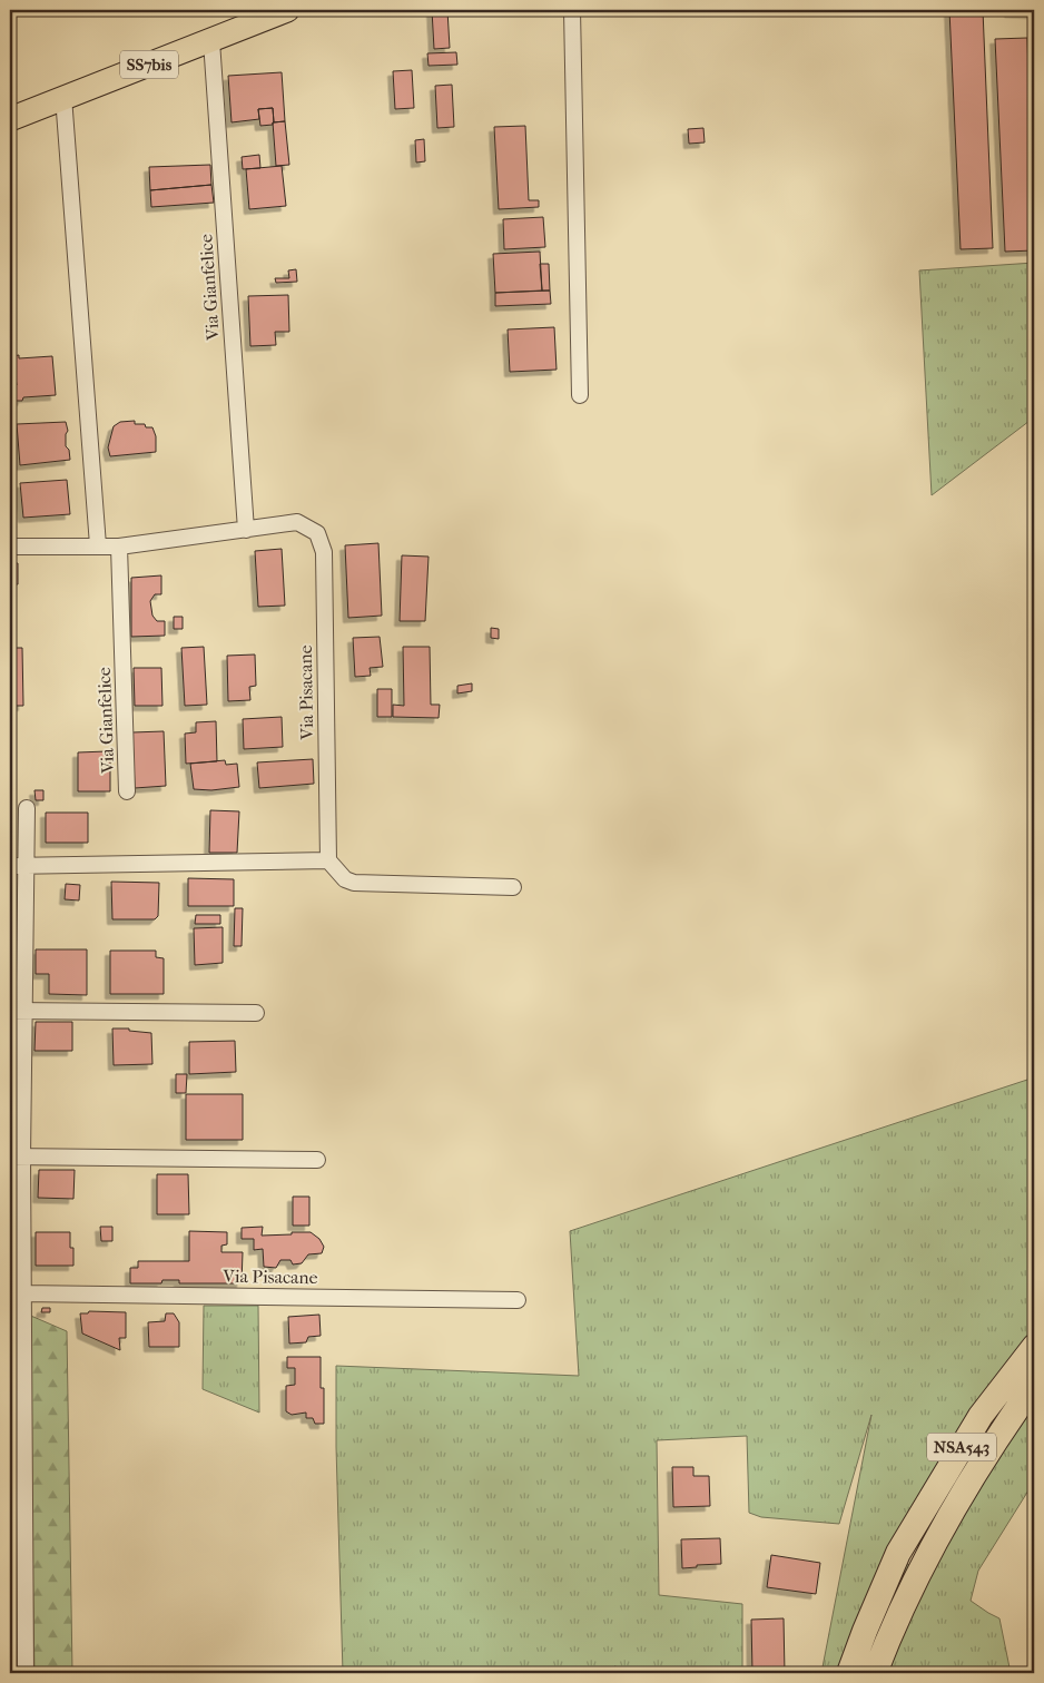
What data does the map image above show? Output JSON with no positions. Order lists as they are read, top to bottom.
{
  "streets": {
    "highway": ["NSA543"],
    "main road": ["SS7bis"],
    "street": ["Via Gianfelice", "Via Pisacane"]
  },
  "crossings": [
    ["SS7bis", "Via Gianfelice"],
    ["Via Gianfelice", "Via Pisacane"]
  ]
}
